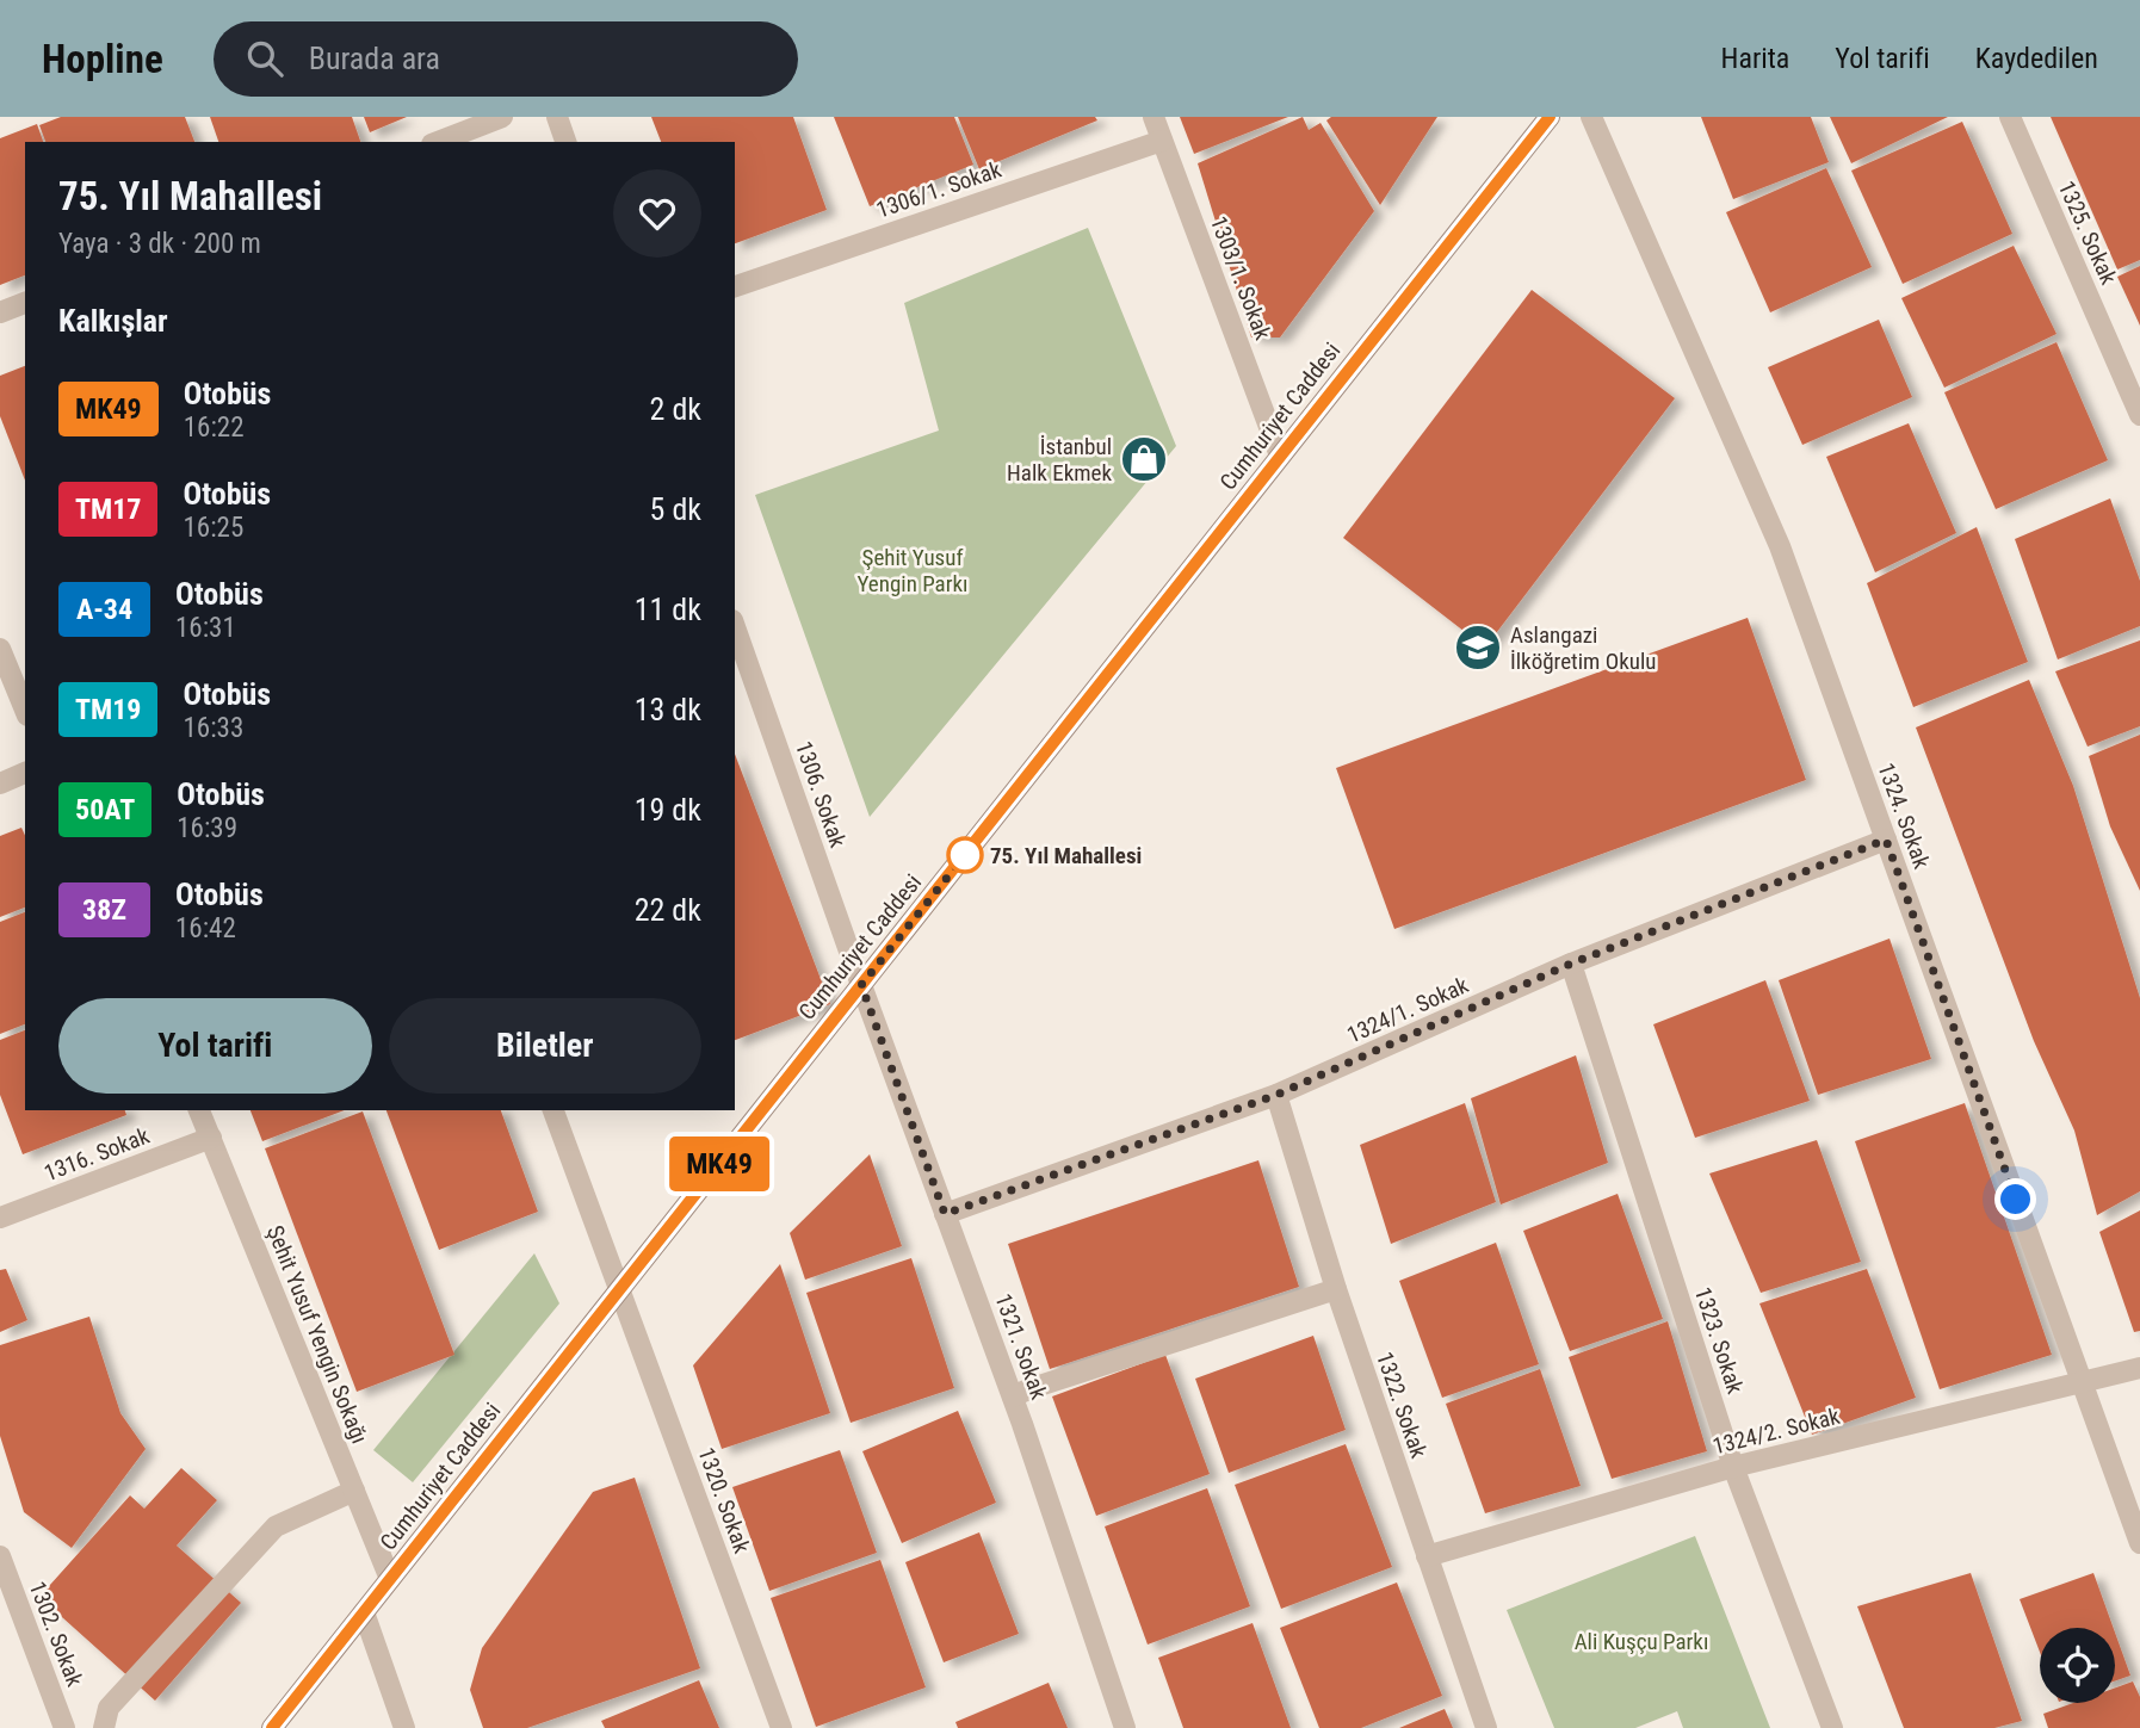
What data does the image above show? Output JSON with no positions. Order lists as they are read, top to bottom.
{
  "streets": {
    "main road": ["Cumhuriyet Caddesi"],
    "street": [
      "1306/1. Sokak",
      "1325. Sokak",
      "1303/1. Sokak",
      "1306. Sokak",
      "1324. Sokak",
      "1324/1. Sokak",
      "1316. Sokak",
      "Şehit Yusuf Yengin Sokağı",
      "1323. Sokak",
      "1321. Sokak",
      "1322. Sokak",
      "1324/2. Sokak",
      "1320. Sokak",
      "1302. Sokak"
    ]
  },
  "crossings": [
    ["1306/1. Sokak", "1303/1. Sokak"],
    ["1303/1. Sokak", "Cumhuriyet Caddesi"],
    ["Cumhuriyet Caddesi", "1306. Sokak"],
    ["Cumhuriyet Caddesi", "Şehit Yusuf Yengin Sokağı"],
    ["Cumhuriyet Caddesi", "1321. Sokak"],
    ["Cumhuriyet Caddesi", "1320. Sokak"],
    ["1306. Sokak", "1321. Sokak"],
    ["1324. Sokak", "1324/1. Sokak"],
    ["1324. Sokak", "1324/2. Sokak"],
    ["1324/1. Sokak", "1323. Sokak"],
    ["1324/1. Sokak", "1321. Sokak"],
    ["1324/1. Sokak", "1322. Sokak"],
    ["1316. Sokak", "Şehit Yusuf Yengin Sokağı"],
    ["1323. Sokak", "1324/2. Sokak"],
    ["1322. Sokak", "1324/2. Sokak"]
  ],
  "parks": ["Şehit Yusuf Yengin Parkı", "Ali Kuşçu Parkı"],
  "places": {
    "shop": ["İstanbul Halk Ekmek"],
    "school or university": ["Aslangazi İlköğretim Okulu"],
    "other": ["75. Yıl Mahallesi"]
  },
  "lines": ["bus line MK49"],
  "page": {
    "header": "Hopline",
    "search": "Burada ara",
    "nav": ["Harita", "Yol tarifi", "Kaydedilen"],
    "on_map": "MK49",
    "heading": [
      ["75. Yıl Mahallesi", "Yaya · 3 dk · 200 m"],
      "Kalkışlar"
    ],
    "list": [
      {
        "mark": "MK49",
        "name": "Otobüs",
        "note": "16:22",
        "value": "2 dk"
      },
      {
        "mark": "TM17",
        "name": "Otobüs",
        "note": "16:25",
        "value": "5 dk"
      },
      {
        "mark": "A-34",
        "name": "Otobüs",
        "note": "16:31",
        "value": "11 dk"
      },
      {
        "mark": "TM19",
        "name": "Otobüs",
        "note": "16:33",
        "value": "13 dk"
      },
      {
        "mark": "50AT",
        "name": "Otobüs",
        "note": "16:39",
        "value": "19 dk"
      },
      {
        "mark": "38Z",
        "name": "Otobüs",
        "note": "16:42",
        "value": "22 dk"
      }
    ],
    "buttons": ["Yol tarifi", "Biletler"]
  }
}
